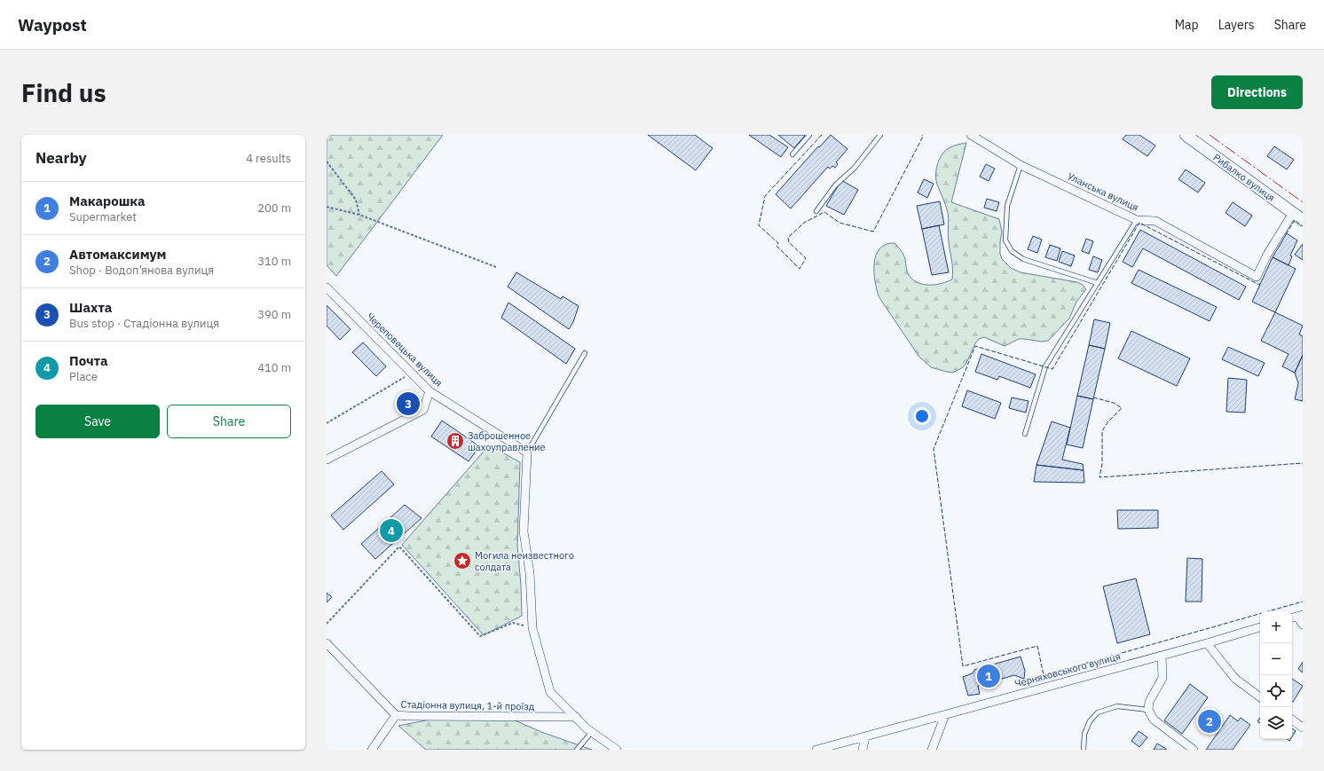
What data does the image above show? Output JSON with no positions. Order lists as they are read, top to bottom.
{
  "streets": {
    "street": [
      "Рибалко вулиця",
      "Уланська вулиця",
      "Череповецька вулиця",
      "Черняховського вулиця",
      "Стадіонна вулиця, 1-й проїзд"
    ]
  },
  "crossings": [
    ["Рибалко вулиця", "Уланська вулиця"]
  ],
  "places": {
    "building": ["Заброшенное шахоуправление"],
    "place": ["Могила неизвестного солдата"]
  },
  "page": {
    "header": "Waypost",
    "nav": ["Map", "Layers", "Share"],
    "buttons": [
      "Directions",
      ["Save", "Share"]
    ],
    "title": "Find us",
    "heading": ["Nearby", "4 results"],
    "list": [
      {
        "mark": "1",
        "name": "Макарошка",
        "note": "Supermarket",
        "value": "200 m"
      },
      {
        "mark": "2",
        "name": "Автомаксимум",
        "note": "Shop · Водоп’янова вулиця",
        "value": "310 m"
      },
      {
        "mark": "3",
        "name": "Шахта",
        "note": "Bus stop · Стадіонна вулиця",
        "value": "390 m"
      },
      {
        "mark": "4",
        "name": "Почта",
        "note": "Place",
        "value": "410 m"
      }
    ],
    "pins": [
      "3",
      "4",
      "1",
      "2"
    ],
    "map_buttons": ["+", "−"]
  }
}
